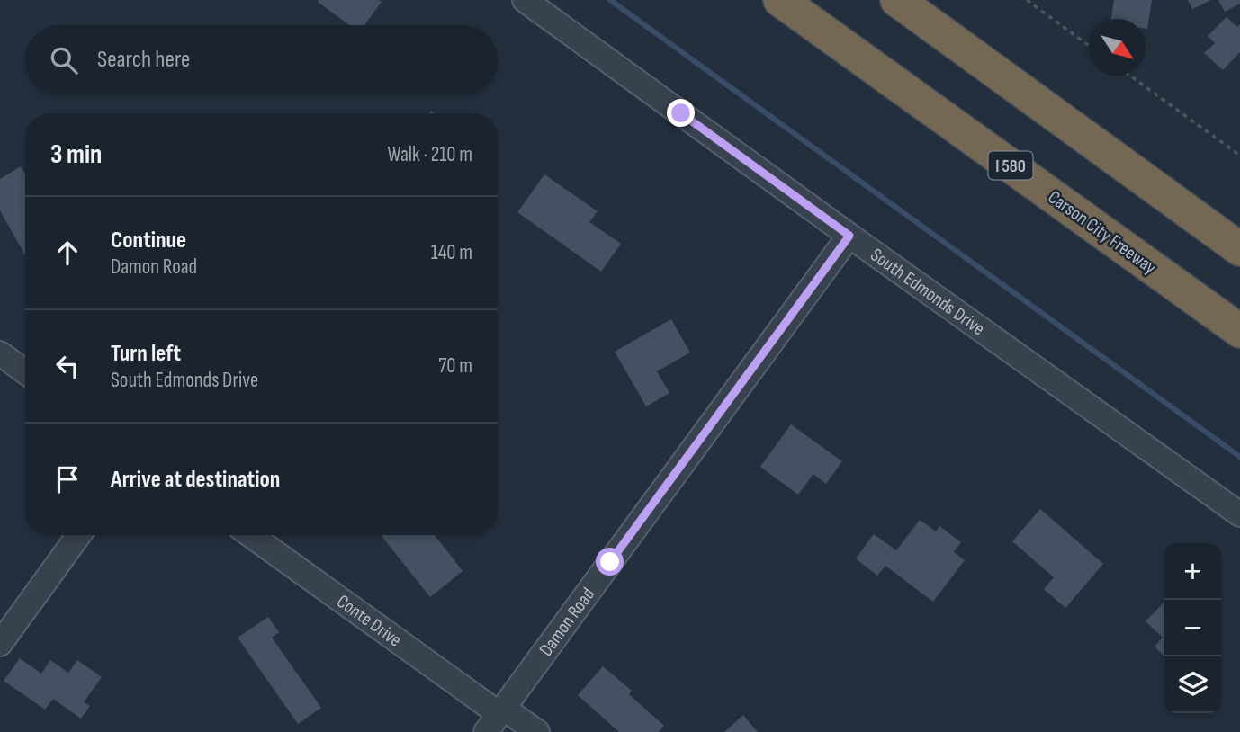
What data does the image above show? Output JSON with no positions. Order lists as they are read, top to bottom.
{
  "streets": {
    "highway": ["I 580", "Carson City Freeway"],
    "street": ["South Edmonds Drive", "Conte Drive", "Damon Road"]
  },
  "crossings": [
    ["South Edmonds Drive", "Damon Road"],
    ["Conte Drive", "Damon Road"]
  ],
  "north": "bottom right",
  "page": {
    "search": "Search here",
    "heading": ["3 min", "Walk · 210 m"],
    "list": [
      ["Continue", "Damon Road", "140 m"],
      ["Turn left", "South Edmonds Drive", "70 m"],
      "Arrive at destination"
    ],
    "map_buttons": ["+", "−"]
  }
}
